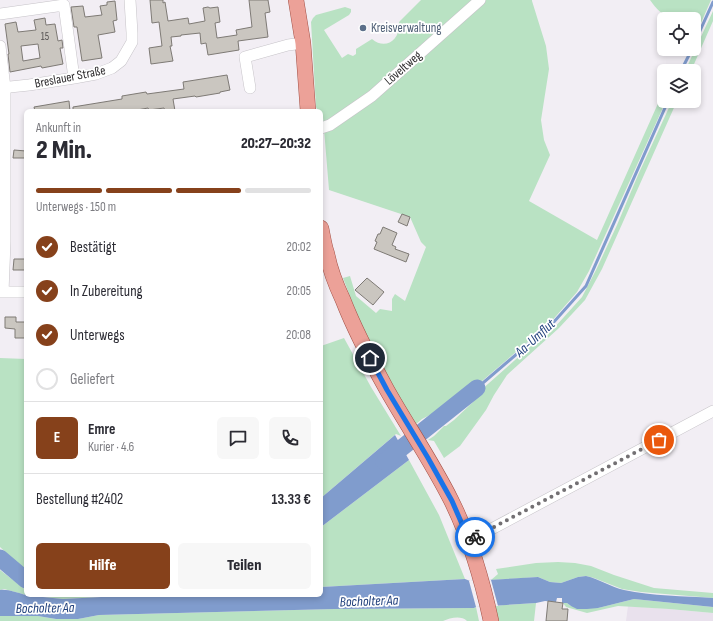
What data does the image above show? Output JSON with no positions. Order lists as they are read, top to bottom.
{
  "streets": {
    "street": ["Löveltweg", "Breslauer Straße"]
  },
  "water": ["Aa-Umflut", "Bocholter Aa"],
  "places": ["Kreisverwaltung"],
  "house_numbers": ["15"],
  "page": {
    "heading": ["2 Min.", "Ankunft in", "20:27–20:32"],
    "panel": [
      "Emre",
      "Kurier · 4.6",
      "Bestellung #2402",
      "13.33 €"
    ],
    "bar": "Unterwegs · 150 m",
    "list": [
      ["Bestätigt", "20:02"],
      ["In Zubereitung", "20:05"],
      ["Unterwegs", "20:08"],
      "Geliefert"
    ],
    "round": "E",
    "buttons": ["Hilfe", "Teilen"]
  }
}
